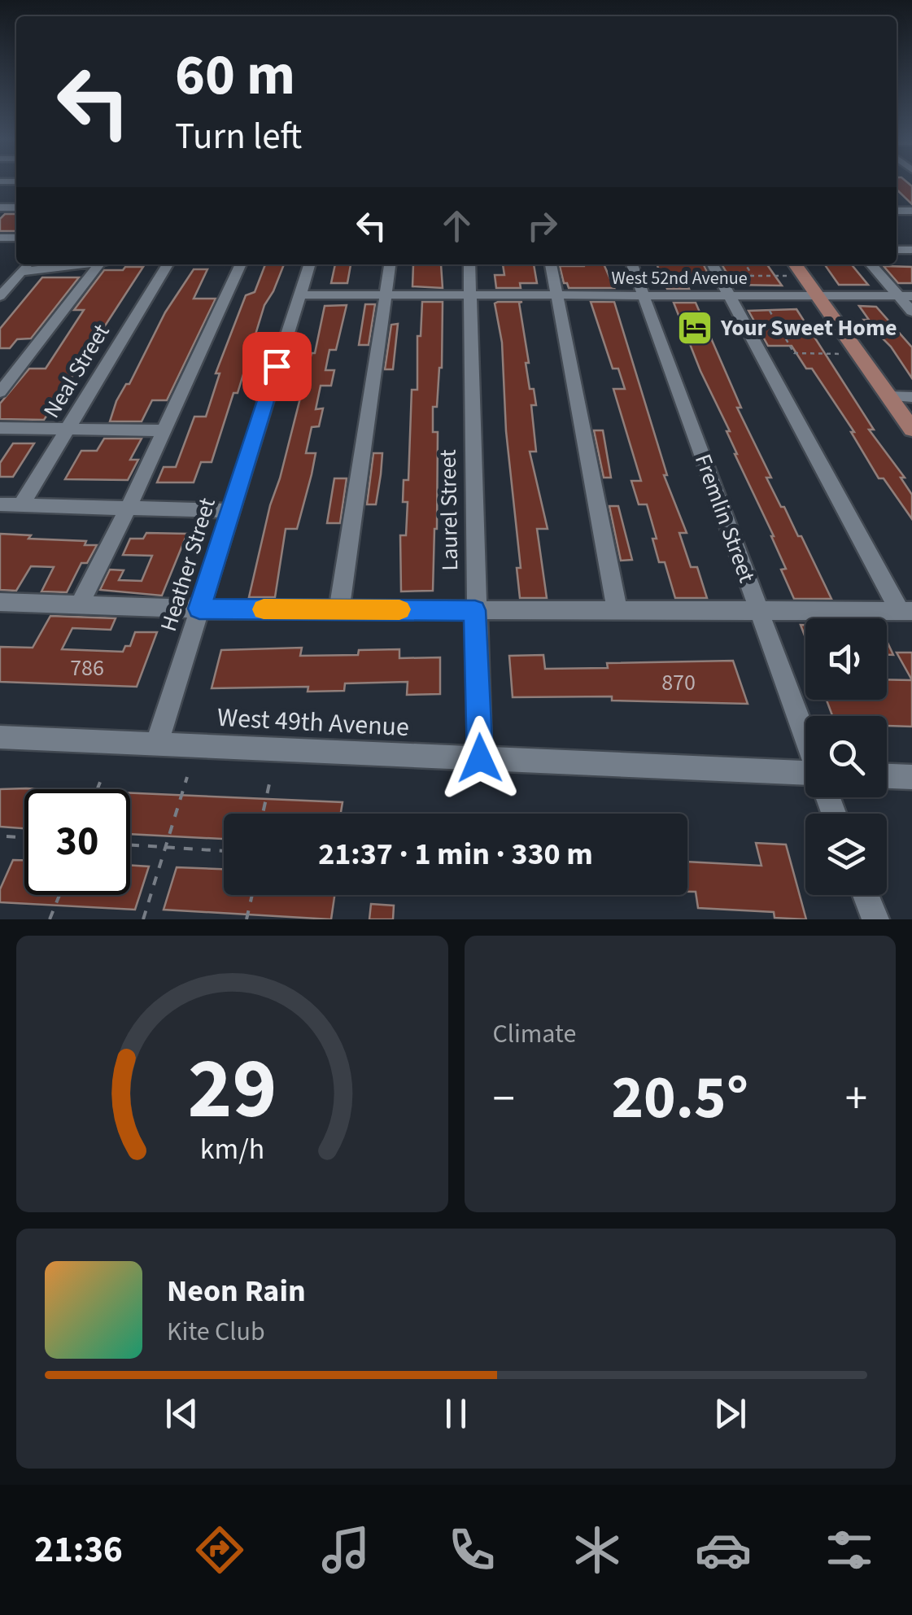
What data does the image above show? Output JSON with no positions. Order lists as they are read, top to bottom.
{
  "streets": {
    "street": [
      "West 52nd Avenue",
      "Neal Street",
      "Laurel Street",
      "Fremlin Street",
      "Heather Street",
      "West 49th Avenue"
    ]
  },
  "crossings": [
    ["West 52nd Avenue", "Laurel Street"],
    ["West 52nd Avenue", "Fremlin Street"],
    ["West 52nd Avenue", "Heather Street"],
    ["Laurel Street", "West 49th Avenue"],
    ["Heather Street", "West 49th Avenue"]
  ],
  "places": {
    "hotel": ["Your Sweet Home"]
  },
  "house_numbers": ["786", "870"],
  "page": {
    "turn": ["60 m", "Turn left"],
    "limit": "30",
    "trip": "21:37 · 1 min · 330 m",
    "tile": "Climate",
    "heat": ["−", "20.5°", "+"],
    "song": ["Neon Rain", "Kite Club"],
    "tabs": "21:36",
    "gauge": ["29", "km/h"]
  }
}
